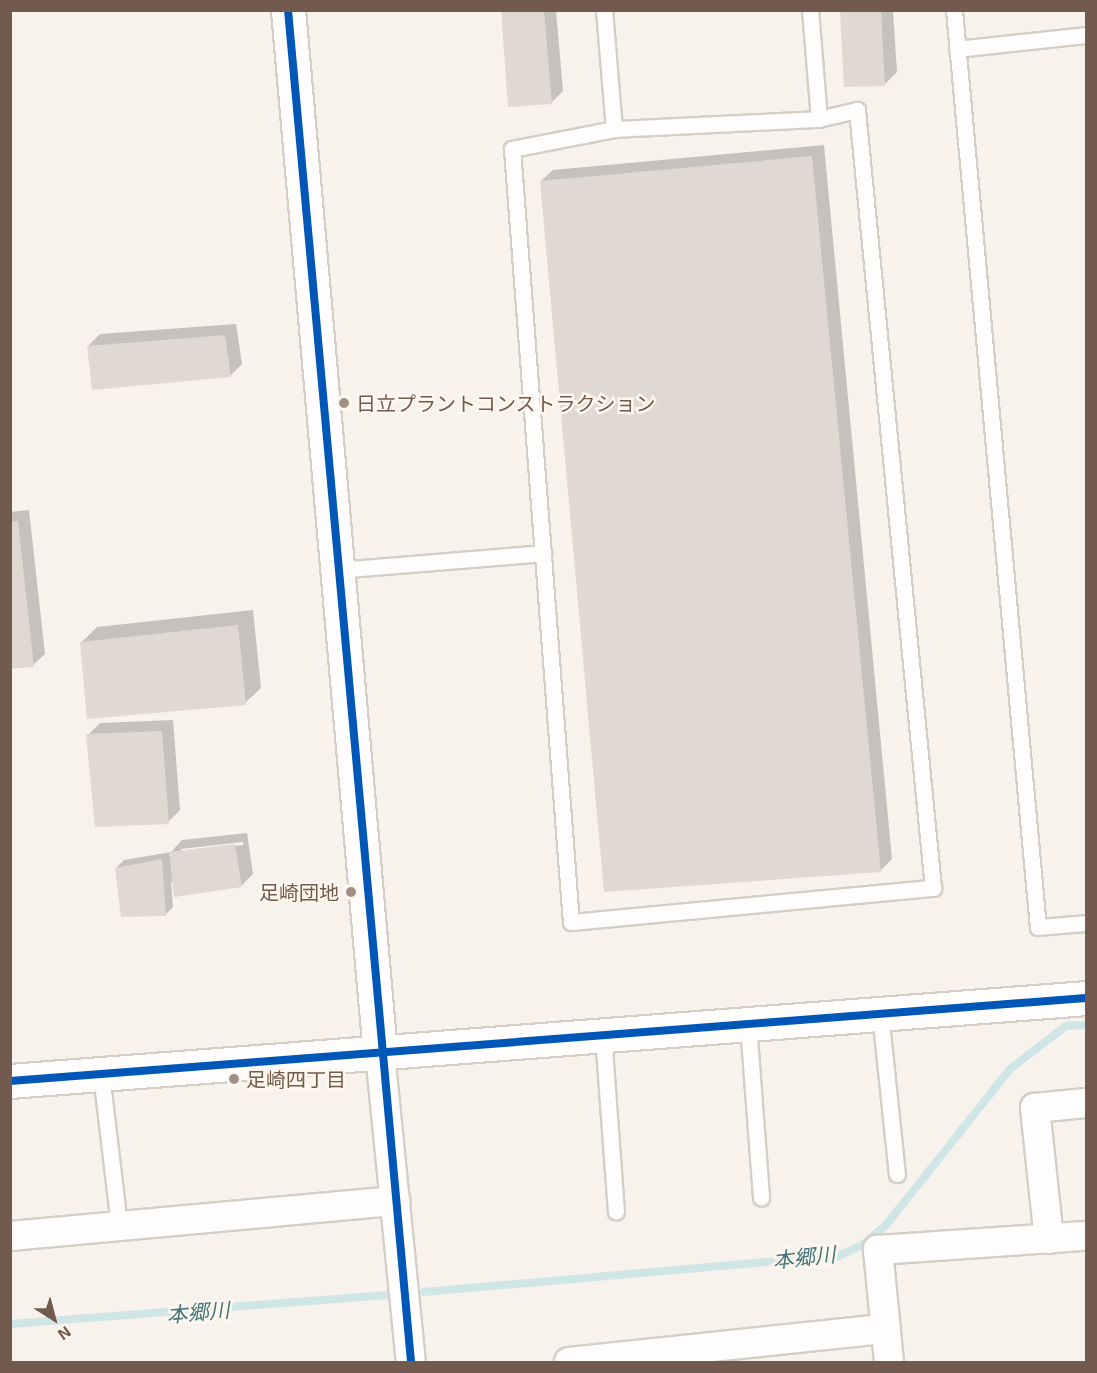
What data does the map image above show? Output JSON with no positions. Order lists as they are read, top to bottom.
{
  "water": ["本郷川"],
  "places": ["日立プラントコンストラクション", "足崎団地", "足崎四丁目"],
  "north": "bottom right"
}
